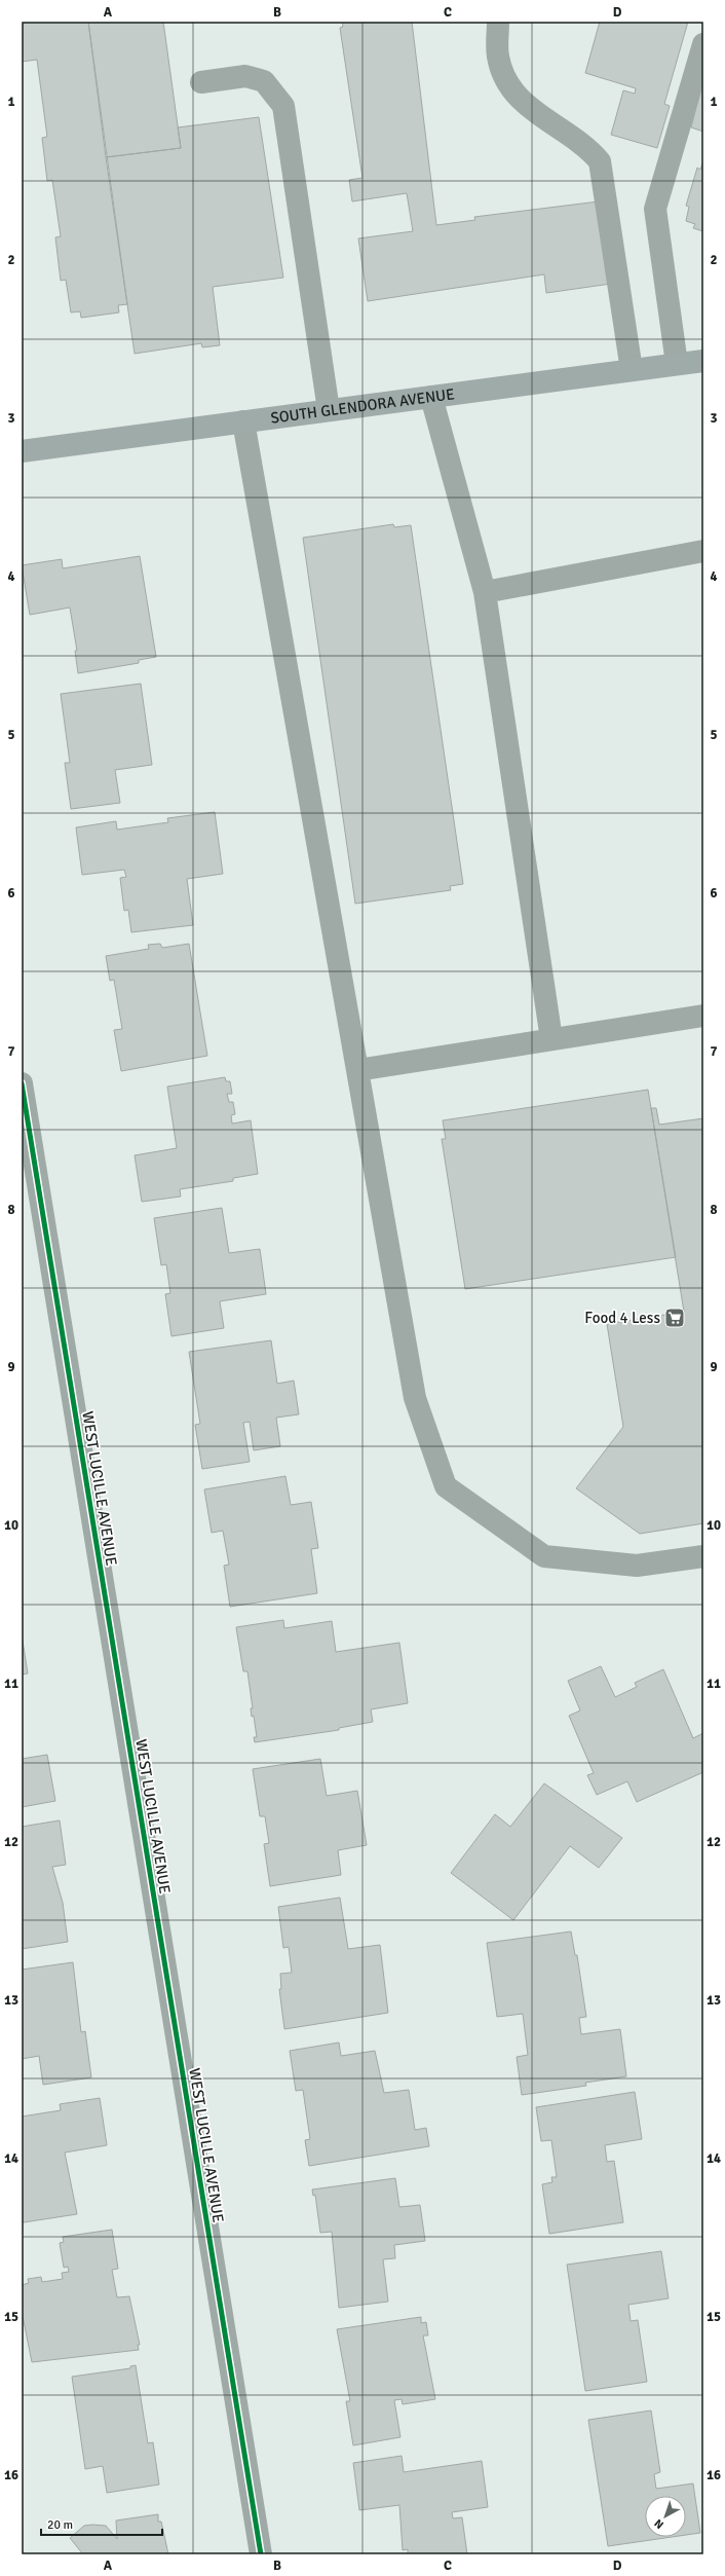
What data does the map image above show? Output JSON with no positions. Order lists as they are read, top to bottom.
{
  "streets": {
    "main road": ["SOUTH GLENDORA AVENUE"],
    "street": ["WEST LUCILLE AVENUE"]
  },
  "places": {
    "supermarket": ["Food 4 Less"]
  },
  "scale_bar": "20 m",
  "north": "bottom left",
  "grid": {
    "columns": [
      "A",
      "B",
      "C",
      "D"
    ],
    "rows": [
      "1",
      "2",
      "3",
      "4",
      "5",
      "6",
      "7",
      "8",
      "9",
      "10",
      "11",
      "12",
      "13",
      "14",
      "15",
      "16"
    ]
  }
}
